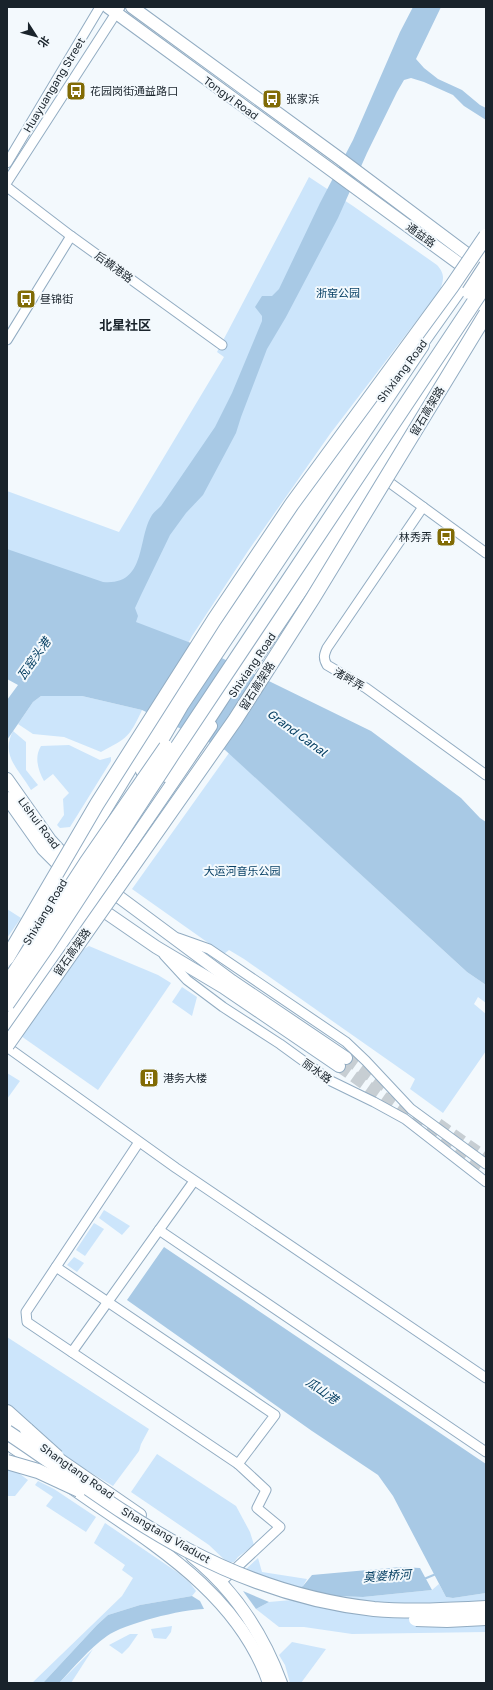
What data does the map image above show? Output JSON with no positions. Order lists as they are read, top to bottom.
{
  "streets": {
    "highway": ["留石高架路", "Shangtang Viaduct"],
    "main road": [
      "Tongyi Road",
      "通益路",
      "Shixiang Road",
      "Lishui Road",
      "丽水路",
      "Shangtang Road"
    ],
    "street": ["Huayuangang Street", "后横港路", "渚畔弄"]
  },
  "crossings": [
    ["Huayuangang Street", "Tongyi Road"],
    ["Tongyi Road", "通益路"],
    ["通益路", "Shixiang Road"],
    ["通益路", "留石高架路"],
    ["Shixiang Road", "Lishui Road"],
    ["Shixiang Road", "丽水路"],
    ["Lishui Road", "丽水路"],
    ["Shangtang Road", "Shangtang Viaduct"]
  ],
  "districts": ["北星社区"],
  "water": [
    "瓦窑头港",
    "Grand Canal",
    "瓜山港",
    "莫婆桥河"
  ],
  "parks": ["浙窑公园", "大运河音乐公园"],
  "places": {
    "bus stop": [
      "花园岗街通益路口",
      "张家浜",
      "昼锦街",
      "林秀弄"
    ],
    "building": ["港务大楼"]
  },
  "north": "bottom right"
}
